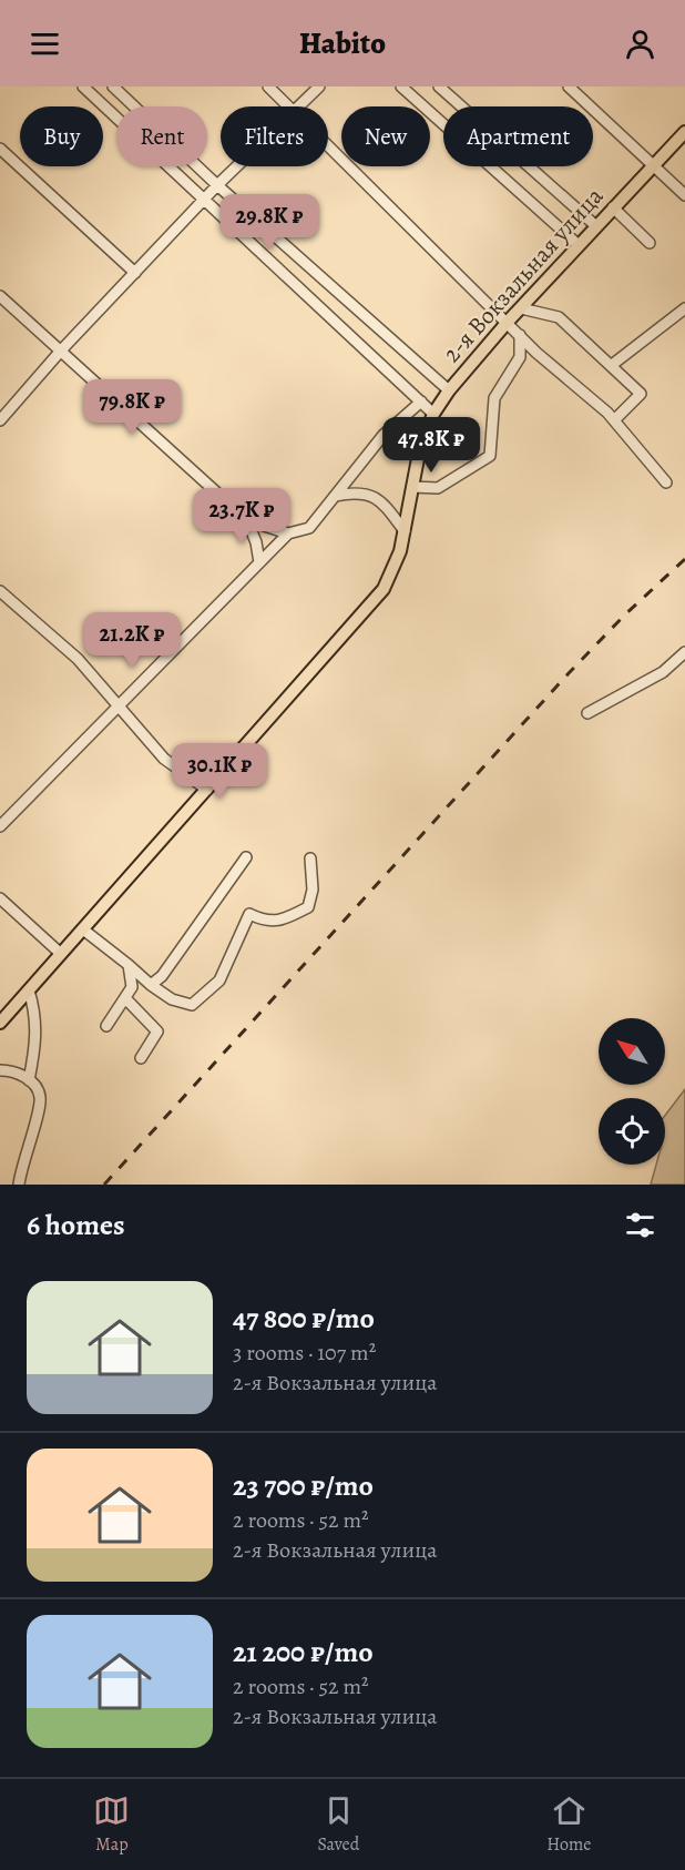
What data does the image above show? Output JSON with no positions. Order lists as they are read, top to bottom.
{
  "streets": {
    "main road": ["2-я Вокзальная улица"]
  },
  "north": "top left",
  "page": {
    "header": "Habito",
    "chip": [
      "Buy",
      "Rent",
      "Filters",
      "New",
      "Apartment"
    ],
    "price": [
      "29.8K ₽",
      "79.8K ₽",
      "47.8K ₽",
      "23.7K ₽",
      "21.2K ₽",
      "30.1K ₽"
    ],
    "heading": "6 homes",
    "list": [
      {
        "name": "47 800 ₽/mo",
        "note": "3 rooms · 107 m² · 2-я Вокзальная улица"
      },
      {
        "name": "23 700 ₽/mo",
        "note": "2 rooms · 52 m² · 2-я Вокзальная улица"
      },
      {
        "name": "21 200 ₽/mo",
        "note": "2 rooms · 52 m² · 2-я Вокзальная улица"
      }
    ],
    "tabs": ["Map", "Saved", "Home"]
  }
}
